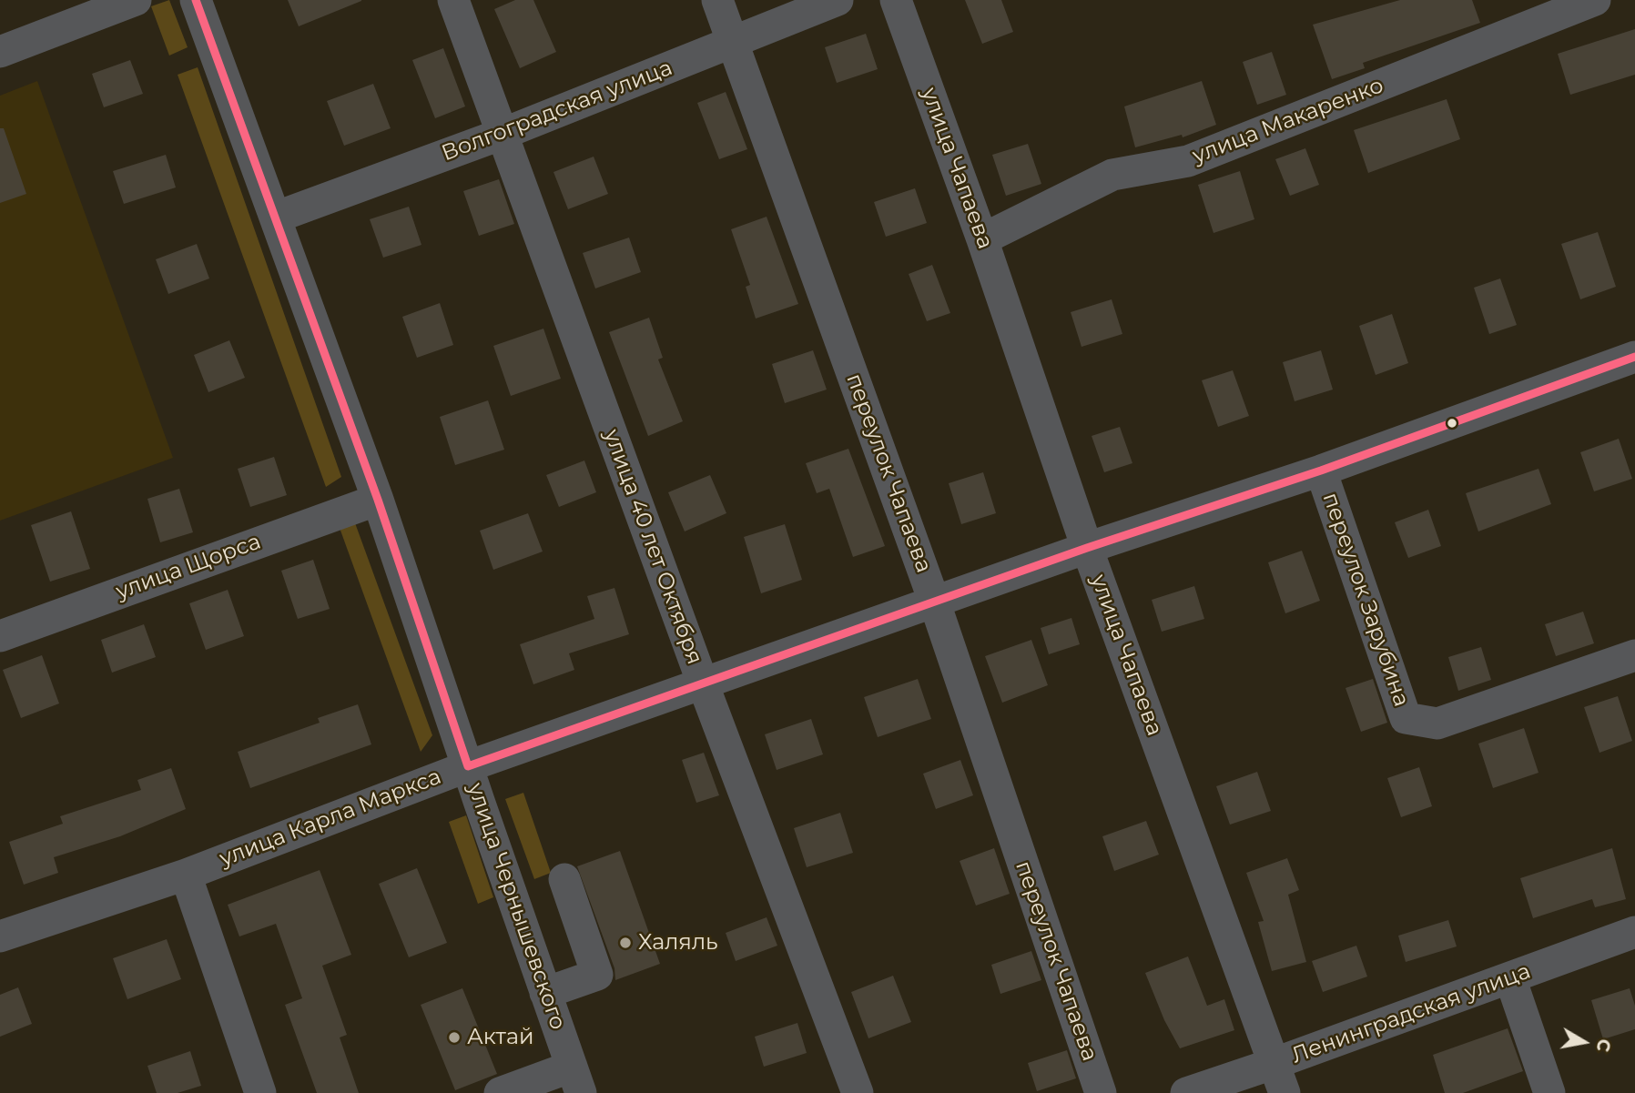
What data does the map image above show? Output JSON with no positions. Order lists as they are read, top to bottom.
{
  "streets": {
    "street": [
      "Волгоградская улица",
      "улица Макаренко",
      "улица Чапаева",
      "переулок Чапаева",
      "улица 40 лет Октября",
      "улица Щорса",
      "переулок Зарубина",
      "улица Карла Маркса",
      "улица Чернышевского",
      "Ленинградская улица"
    ]
  },
  "crossings": [
    ["Волгоградская улица", "переулок Чапаева"],
    ["Волгоградская улица", "улица 40 лет Октября"],
    ["Волгоградская улица", "улица Чернышевского"],
    ["улица Макаренко", "улица Чапаева"],
    ["улица Чапаева", "улица Карла Маркса"],
    ["улица Чапаева", "Ленинградская улица"],
    ["переулок Чапаева", "улица Карла Маркса"],
    ["улица 40 лет Октября", "улица Карла Маркса"],
    ["улица Щорса", "улица Чернышевского"],
    ["переулок Зарубина", "улица Карла Маркса"],
    ["улица Карла Маркса", "улица Чернышевского"]
  ],
  "places": ["Халяль", "Актай"],
  "north": "right"
}
